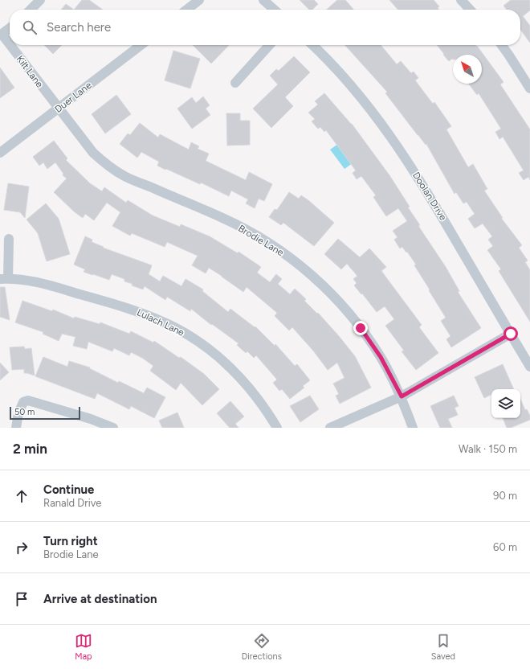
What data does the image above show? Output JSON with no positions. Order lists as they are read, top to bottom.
{
  "streets": {
    "street": [
      "Kilt Lane",
      "Duer Lane",
      "Doolan Drive",
      "Brodie Lane",
      "Lulach Lane"
    ]
  },
  "crossings": [
    ["Kilt Lane", "Duer Lane"],
    ["Kilt Lane", "Brodie Lane"],
    ["Duer Lane", "Brodie Lane"]
  ],
  "scale_bar": "50 m",
  "north": "top left",
  "page": {
    "search": "Search here",
    "scale": "50 m",
    "heading": ["2 min", "Walk · 150 m"],
    "list": [
      ["Continue", "Ranald Drive", "90 m"],
      ["Turn right", "Brodie Lane", "60 m"],
      "Arrive at destination"
    ],
    "nav": ["Map", "Directions", "Saved"]
  }
}
